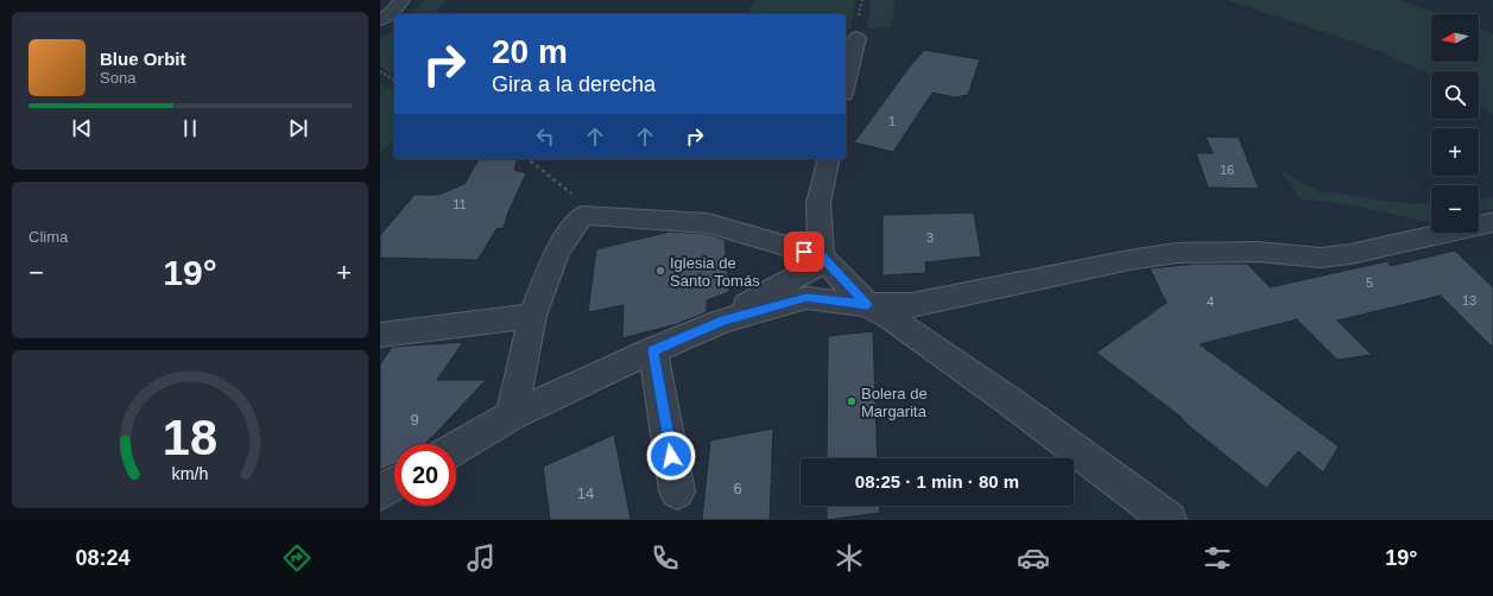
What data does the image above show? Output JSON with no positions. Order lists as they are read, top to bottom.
{
  "places": ["Iglesia de Santo Tomás", "Bolera de Margarita"],
  "house_numbers": [
    "1",
    "16",
    "11",
    "3",
    "5",
    "13",
    "4",
    "9",
    "6",
    "14"
  ],
  "north": "left",
  "page": {
    "map_buttons": ["+", "−"],
    "turn": ["20 m", "Gira a la derecha"],
    "song": ["Blue Orbit", "Sona"],
    "tile": "Clima",
    "heat": ["−", "19°", "+"],
    "limit": "20",
    "trip": "08:25 · 1 min · 80 m",
    "tabs": ["08:24", "19°"],
    "gauge": ["18", "km/h"]
  }
}
